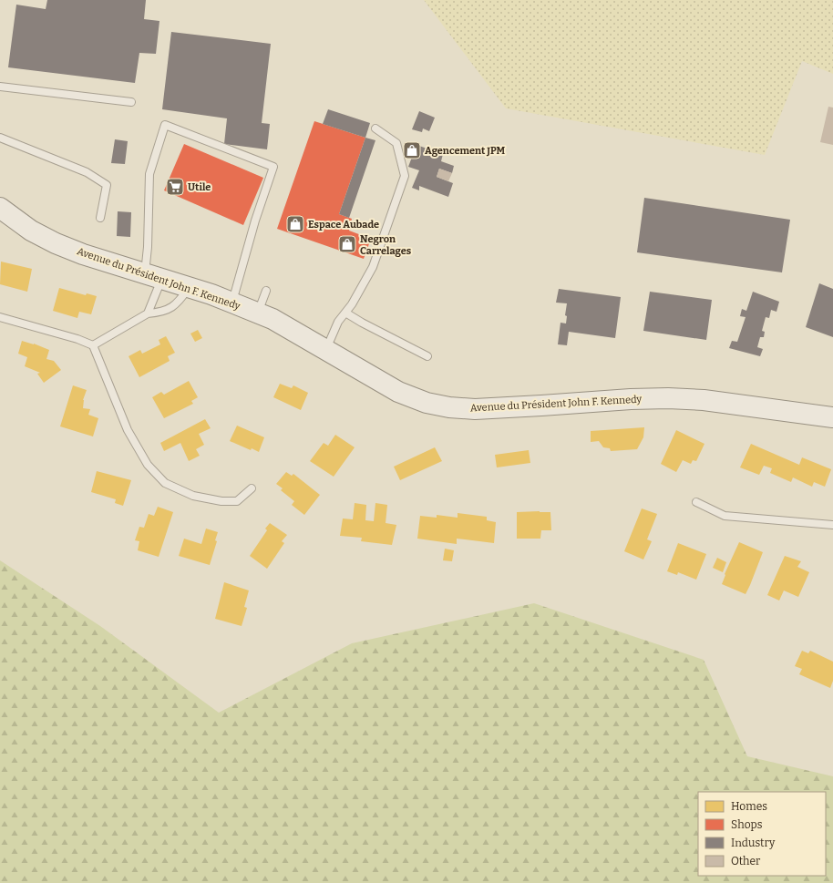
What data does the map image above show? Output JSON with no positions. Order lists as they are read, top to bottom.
{
  "streets": {
    "main road": ["Avenue du Président John F. Kennedy"]
  },
  "places": {
    "shop": ["Agencement JPM", "Espace Aubade", "Negron Carrelages"],
    "supermarket": ["Utile"]
  },
  "legend": [
    "Homes",
    "Shops",
    "Industry",
    "Other"
  ]
}
